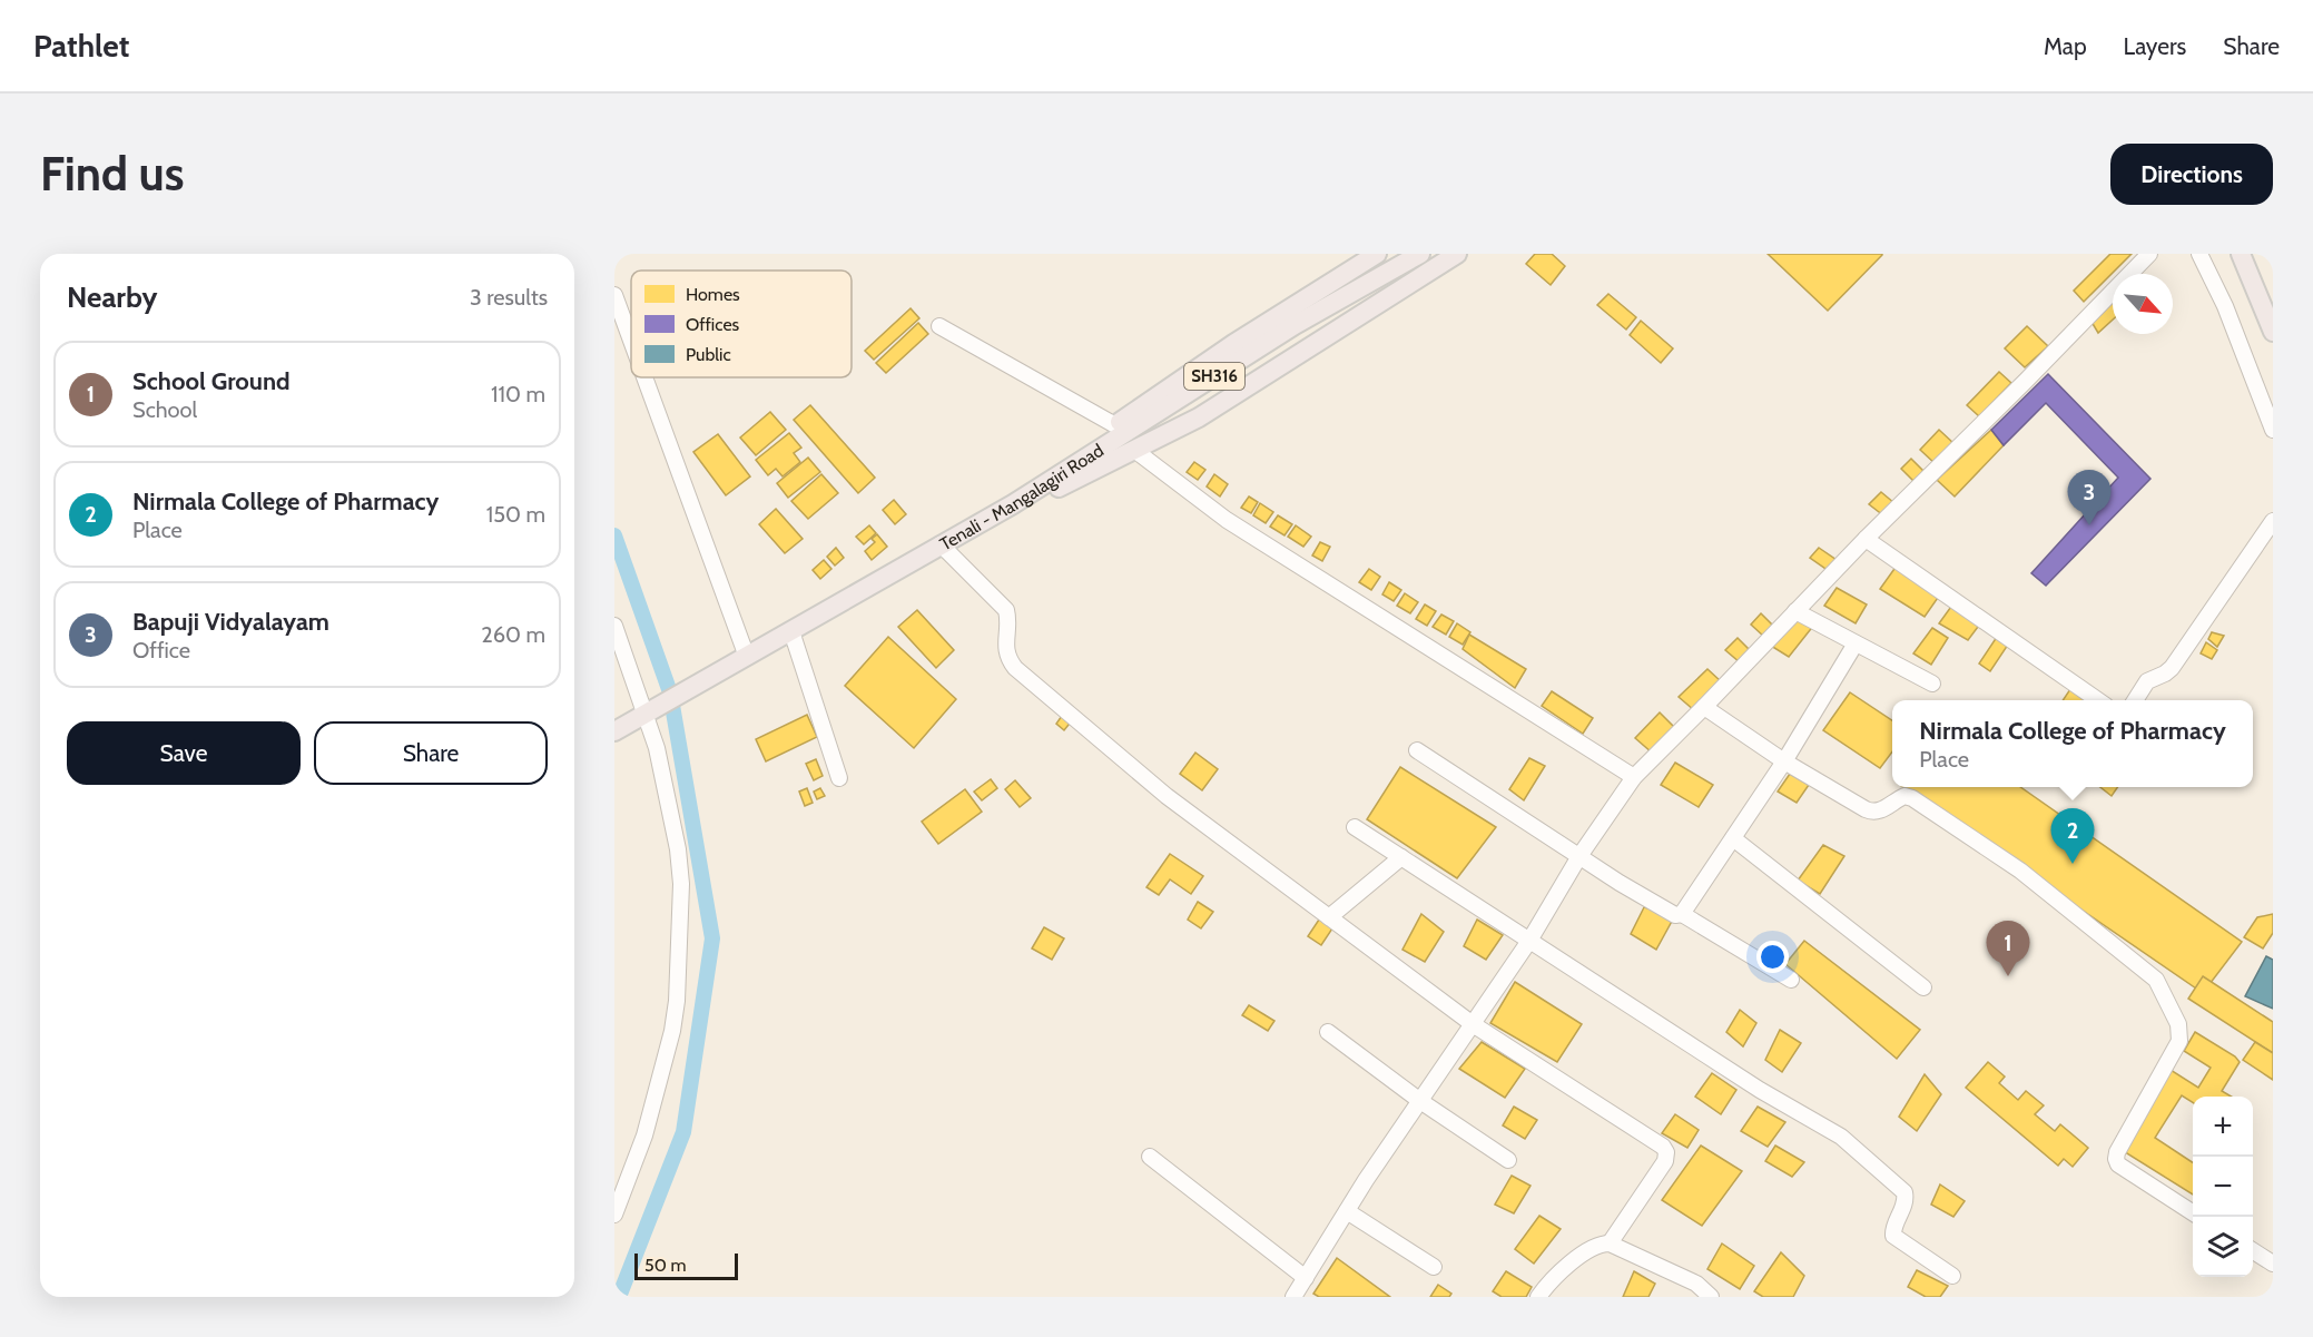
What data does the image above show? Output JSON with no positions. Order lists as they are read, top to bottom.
{
  "streets": {
    "main road": ["SH316", "Tenali - Mangalagiri Road"]
  },
  "legend": ["Homes", "Offices", "Public"],
  "scale_bar": "50 m",
  "north": "bottom right",
  "page": {
    "header": "Pathlet",
    "nav": ["Map", "Layers", "Share"],
    "buttons": [
      "Directions",
      ["Save", "Share"]
    ],
    "title": "Find us",
    "heading": ["Nearby", "3 results"],
    "list": [
      {
        "mark": "1",
        "name": "School Ground",
        "note": "School",
        "value": "110 m"
      },
      {
        "mark": "2",
        "name": "Nirmala College of Pharmacy",
        "note": "Place",
        "value": "150 m"
      },
      {
        "mark": "3",
        "name": "Bapuji Vidyalayam",
        "note": "Office",
        "value": "260 m"
      }
    ],
    "pins": ["3", "2", "1"],
    "popup": ["Nirmala College of Pharmacy", "Place"],
    "map_buttons": ["+", "−"],
    "scale": "50 m"
  }
}
